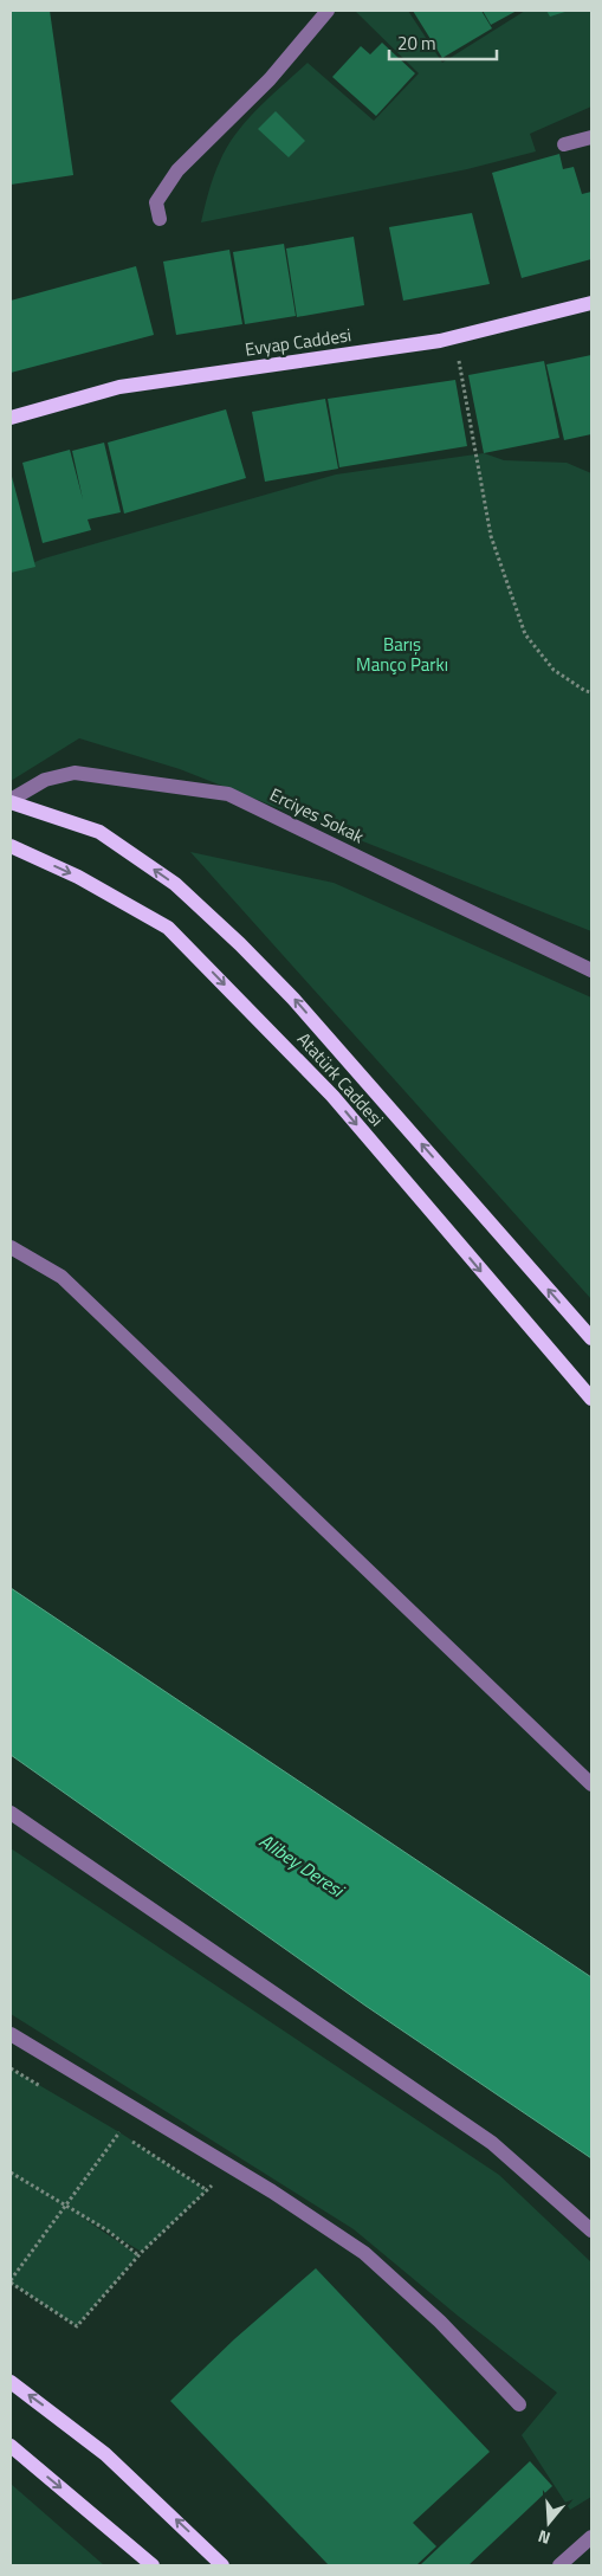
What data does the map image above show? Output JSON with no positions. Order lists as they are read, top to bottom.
{
  "streets": {
    "main road": ["Evyap Caddesi", "Atatürk Caddesi"],
    "street": ["Erciyes Sokak"]
  },
  "crossings": [
    ["Erciyes Sokak", "Atatürk Caddesi"]
  ],
  "water": ["Alibey Deresi"],
  "parks": ["Barış Manço Parkı"],
  "scale_bar": "20 m",
  "north": "bottom"
}
